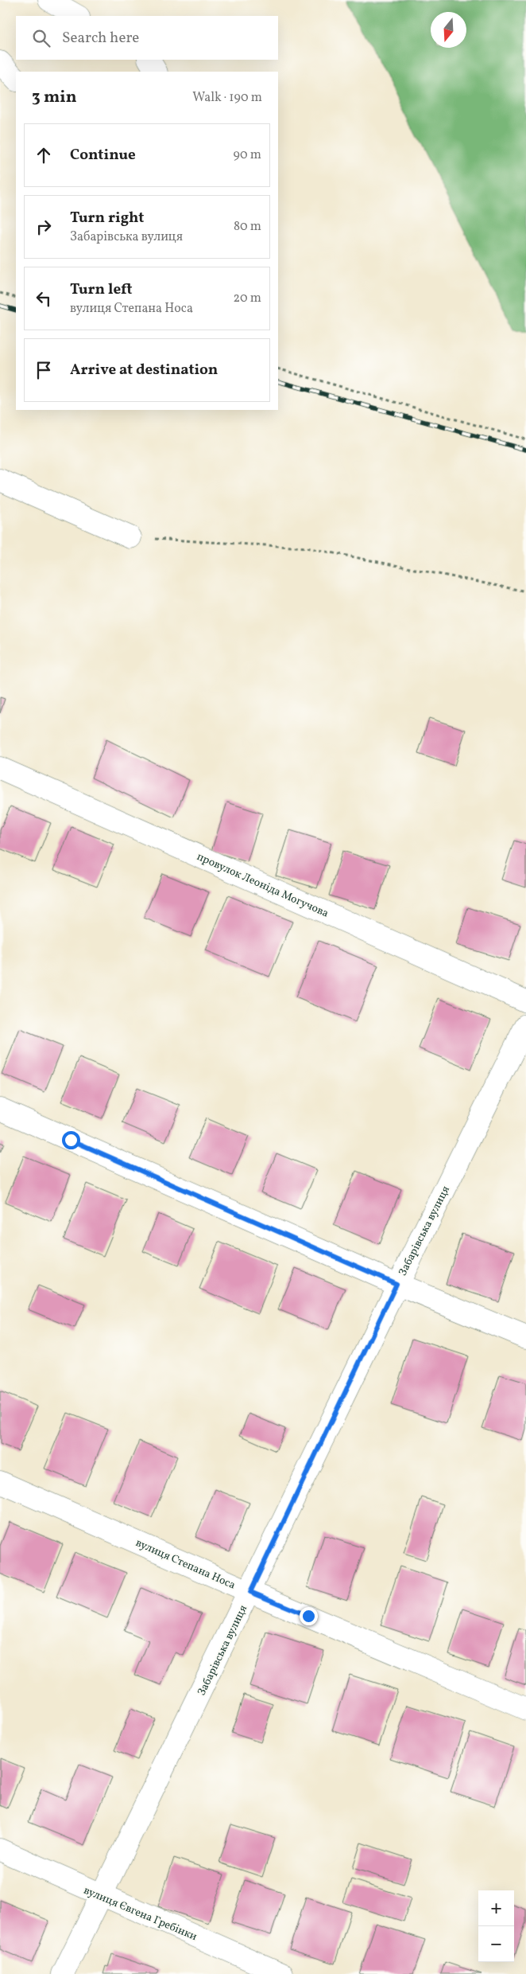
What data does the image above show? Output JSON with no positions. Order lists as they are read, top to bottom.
{
  "streets": {
    "street": [
      "провулок Леоніда Могучова",
      "Забарівська вулиця",
      "вулиця Степана Носа",
      "вулиця Євгена Гребінки"
    ]
  },
  "crossings": [
    ["Забарівська вулиця", "вулиця Степана Носа"],
    ["Забарівська вулиця", "вулиця Євгена Гребінки"]
  ],
  "north": "bottom",
  "page": {
    "search": "Search here",
    "heading": ["3 min", "Walk · 190 m"],
    "list": [
      ["Continue", "90 m"],
      ["Turn right", "Забарівська вулиця", "80 m"],
      ["Turn left", "вулиця Степана Носа", "20 m"],
      "Arrive at destination"
    ],
    "map_buttons": ["+", "−"]
  }
}
